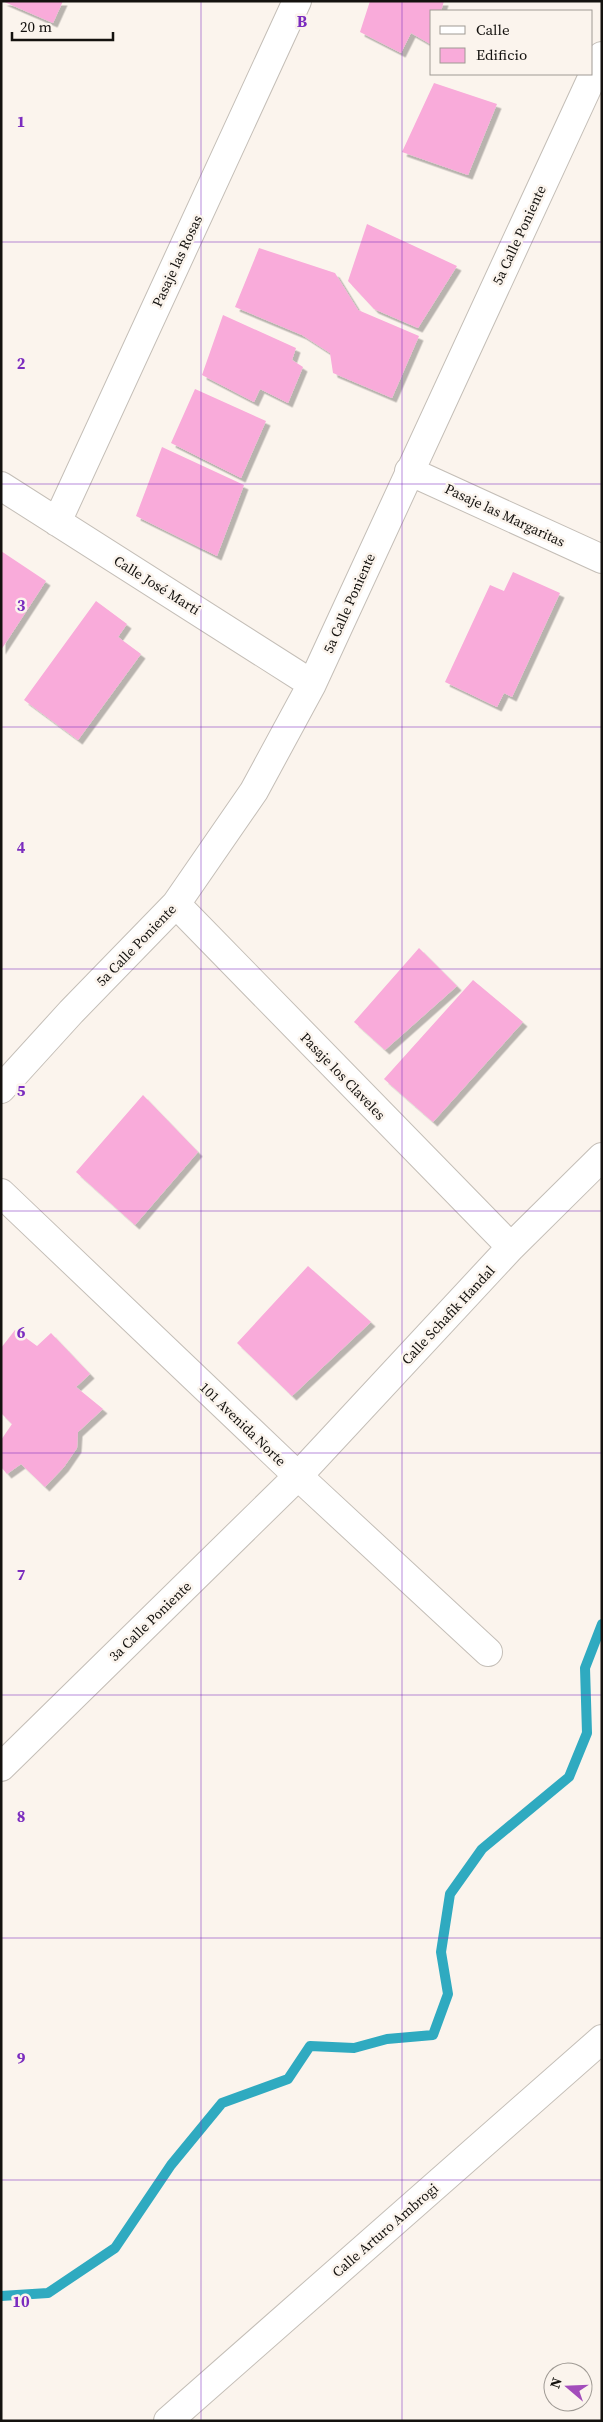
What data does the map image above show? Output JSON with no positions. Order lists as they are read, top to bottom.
{
  "streets": {
    "street": [
      "5a Calle Poniente",
      "Pasaje las Rosas",
      "Pasaje las Margaritas",
      "Calle José Martí",
      "Pasaje los Claveles",
      "Calle Schafik Handal",
      "101 Avenida Norte",
      "3a Calle Poniente",
      "Calle Arturo Ambrogi"
    ]
  },
  "crossings": [
    ["5a Calle Poniente", "Pasaje las Margaritas"],
    ["5a Calle Poniente", "Calle José Martí"],
    ["5a Calle Poniente", "Pasaje los Claveles"],
    ["Pasaje las Rosas", "Calle José Martí"],
    ["Pasaje los Claveles", "Calle Schafik Handal"],
    ["Calle Schafik Handal", "101 Avenida Norte"],
    ["Calle Schafik Handal", "3a Calle Poniente"],
    ["101 Avenida Norte", "3a Calle Poniente"]
  ],
  "legend": ["Calle", "Edificio"],
  "scale_bar": "20 m",
  "north": "left",
  "grid": {
    "columns": ["B"],
    "rows": [
      "1",
      "2",
      "3",
      "4",
      "5",
      "6",
      "7",
      "8",
      "9",
      "10"
    ]
  }
}
